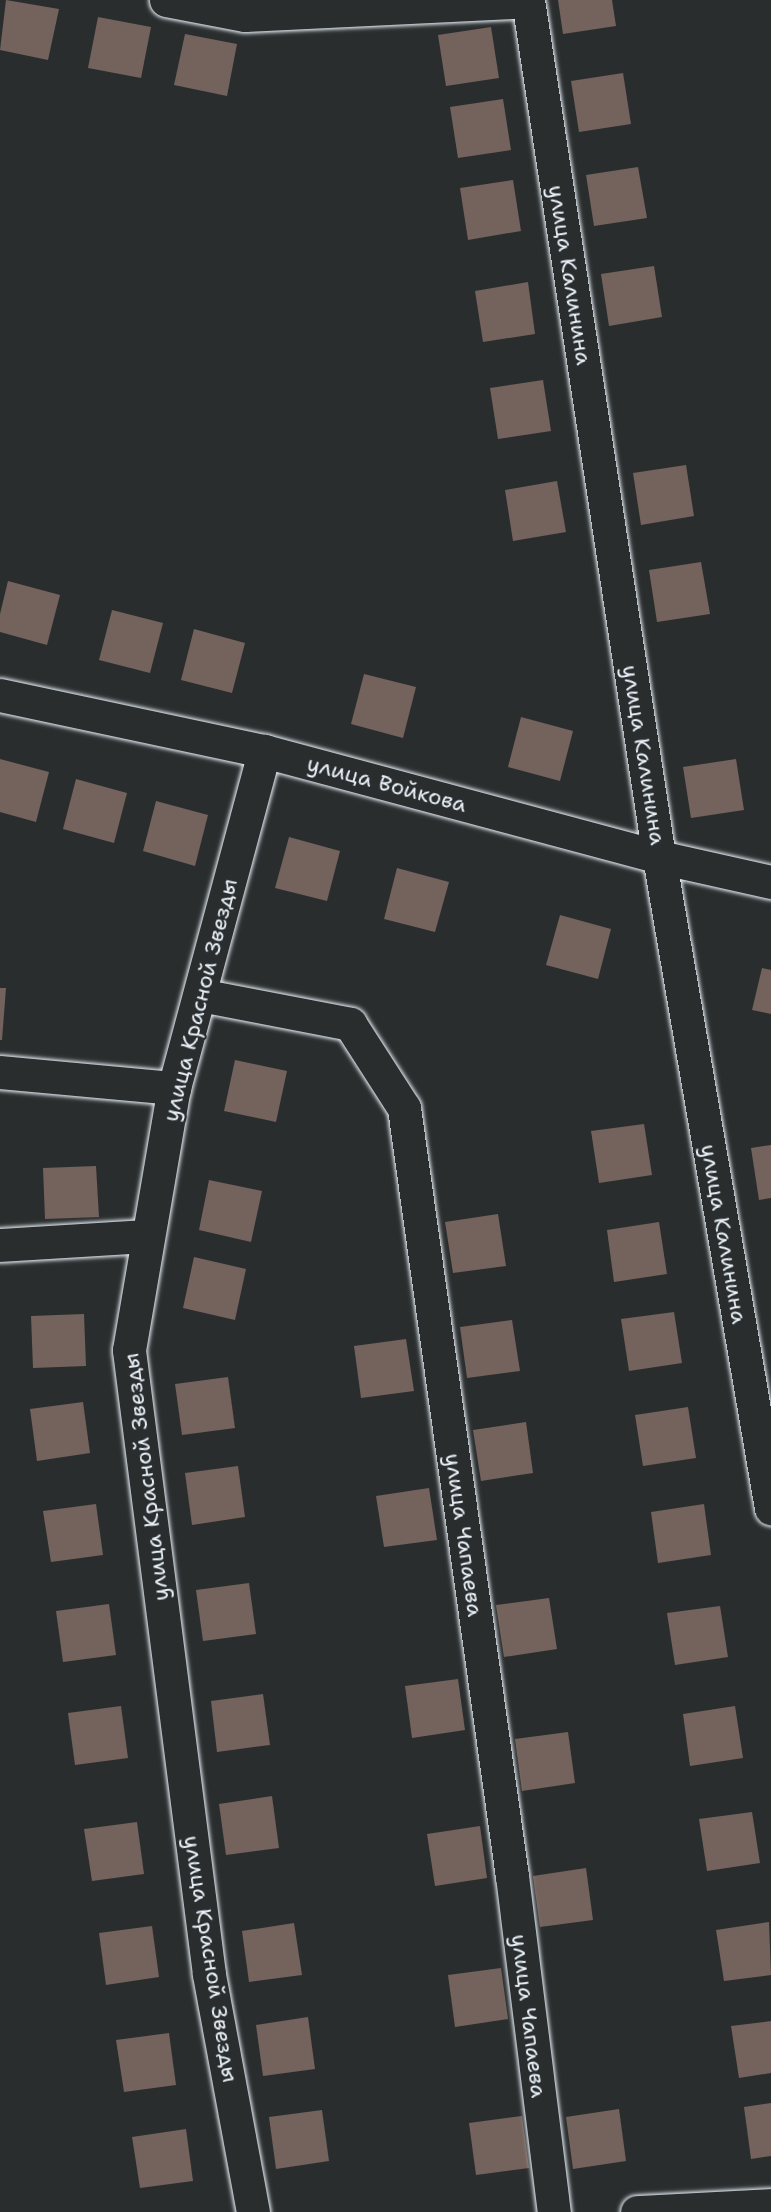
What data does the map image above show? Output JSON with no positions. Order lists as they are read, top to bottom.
{
  "streets": {
    "street": [
      "улица Калинина",
      "улица Войкова",
      "улица Красной Звезды",
      "улица Чапаева"
    ]
  },
  "crossings": [
    ["улица Калинина", "улица Войкова"],
    ["улица Войкова", "улица Красной Звезды"],
    ["улица Красной Звезды", "улица Чапаева"]
  ]
}
